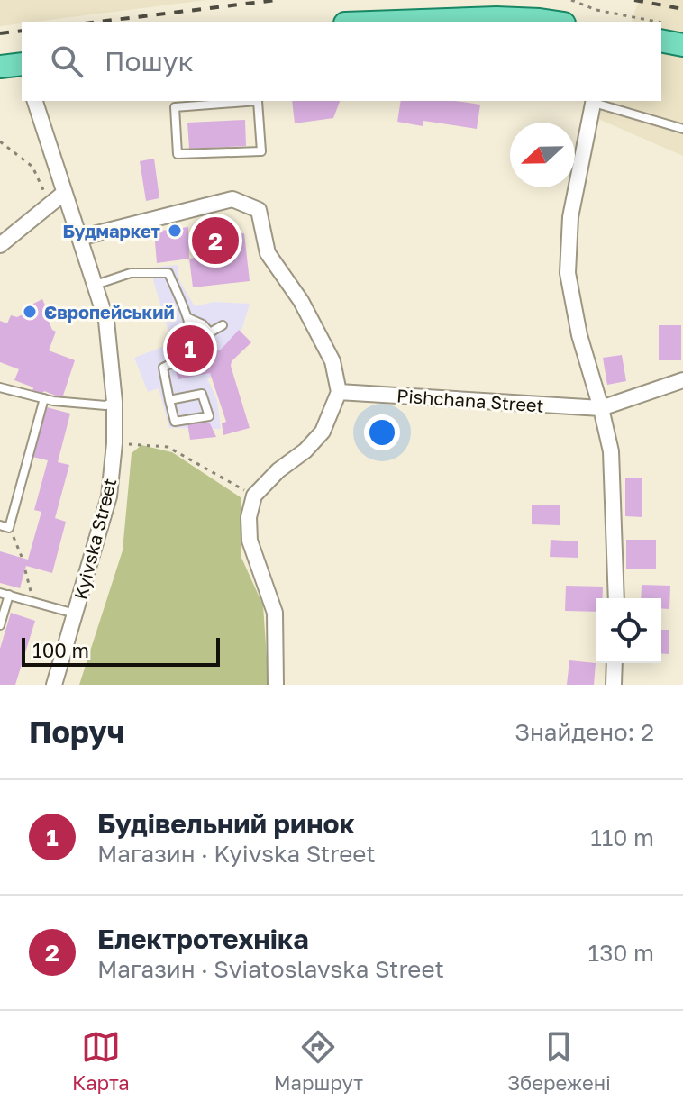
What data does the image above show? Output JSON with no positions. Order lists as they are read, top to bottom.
{
  "streets": {
    "street": ["Pishchana Street", "Kyivska Street"]
  },
  "places": ["Будмаркет", "Європейський"],
  "scale_bar": "100 m",
  "north": "left",
  "page": {
    "search": "Пошук",
    "pins": ["2", "1"],
    "scale": "100 m",
    "heading": ["Поруч", "Знайдено: 2"],
    "list": [
      {
        "mark": "1",
        "name": "Будівельний ринок",
        "note": "Магазин · Kyivska Street",
        "value": "110 m"
      },
      {
        "mark": "2",
        "name": "Електротехніка",
        "note": "Магазин · Sviatoslavska Street",
        "value": "130 m"
      }
    ],
    "nav": ["Карта", "Маршрут", "Збережені"]
  }
}
